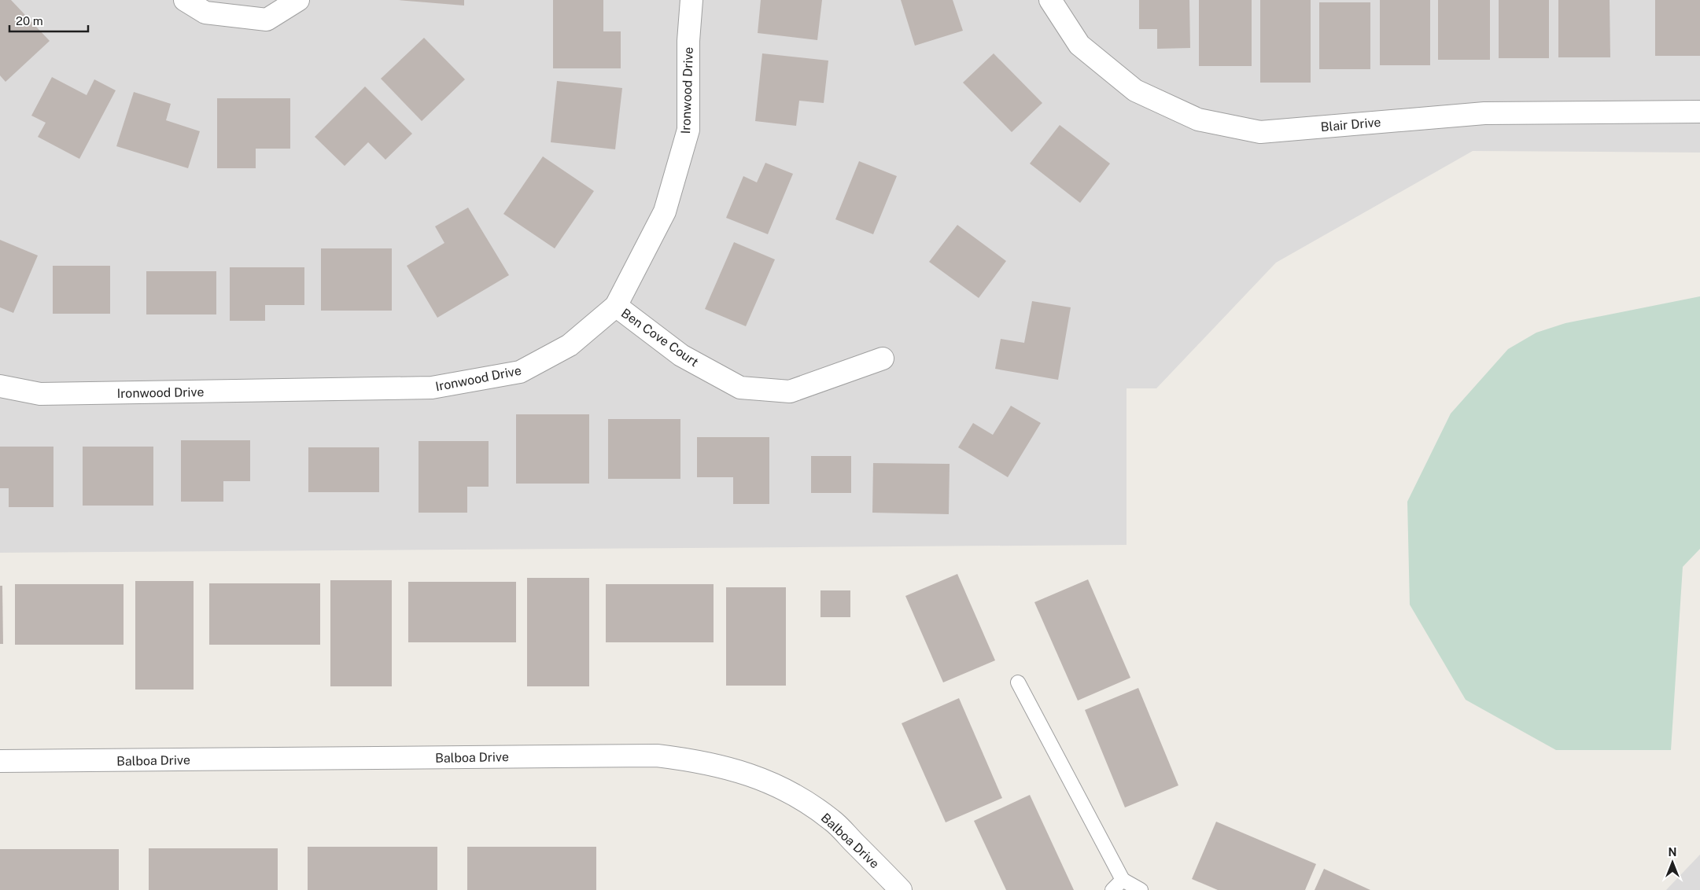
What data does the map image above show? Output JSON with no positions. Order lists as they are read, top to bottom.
{
  "streets": {
    "street": [
      "Ironwood Drive",
      "Blair Drive",
      "Ben Cove Court",
      "Balboa Drive"
    ]
  },
  "crossings": [
    ["Ironwood Drive", "Ben Cove Court"]
  ],
  "scale_bar": "20 m",
  "north": "top"
}
